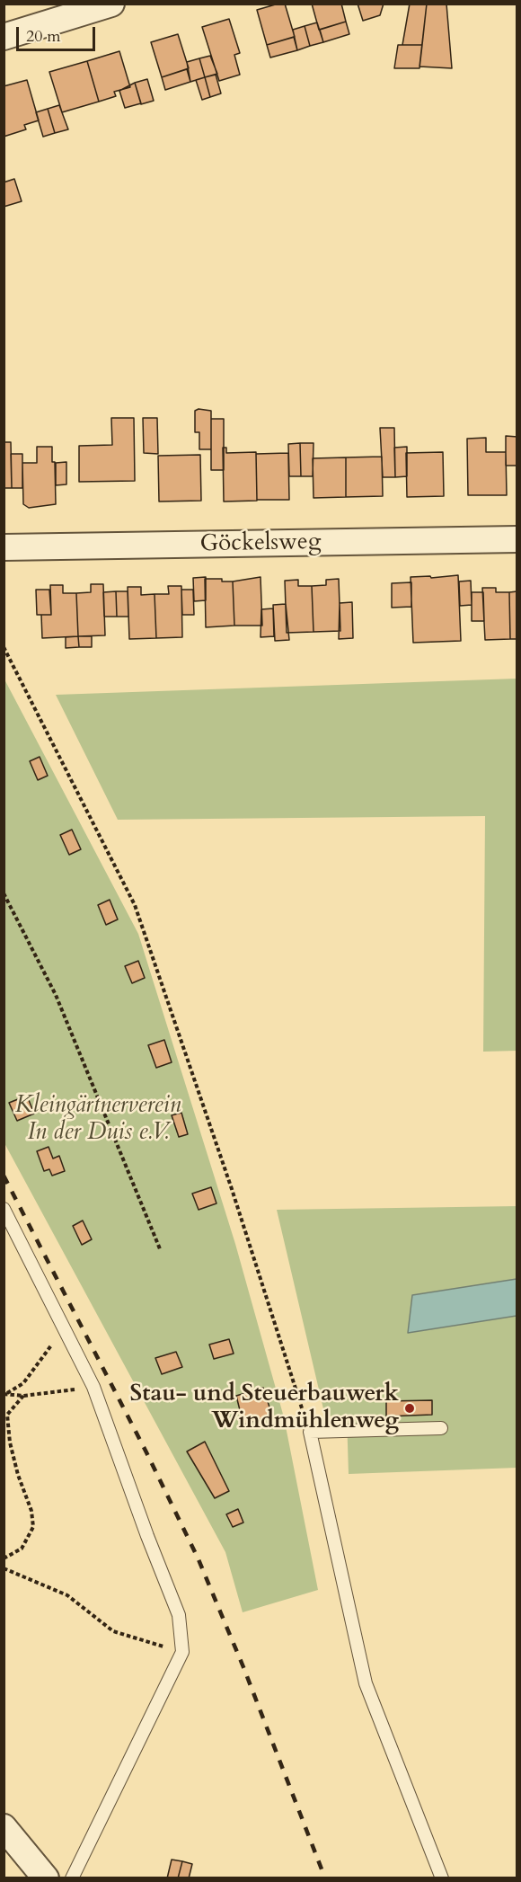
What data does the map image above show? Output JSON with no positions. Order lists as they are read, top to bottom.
{
  "streets": {
    "street": ["Göckelsweg"]
  },
  "parks": ["Kleingärtnerverein In der Duis e.V."],
  "places": ["Stau- und Steuerbauwerk Windmühlenweg"],
  "scale_bar": "20 m"
}
